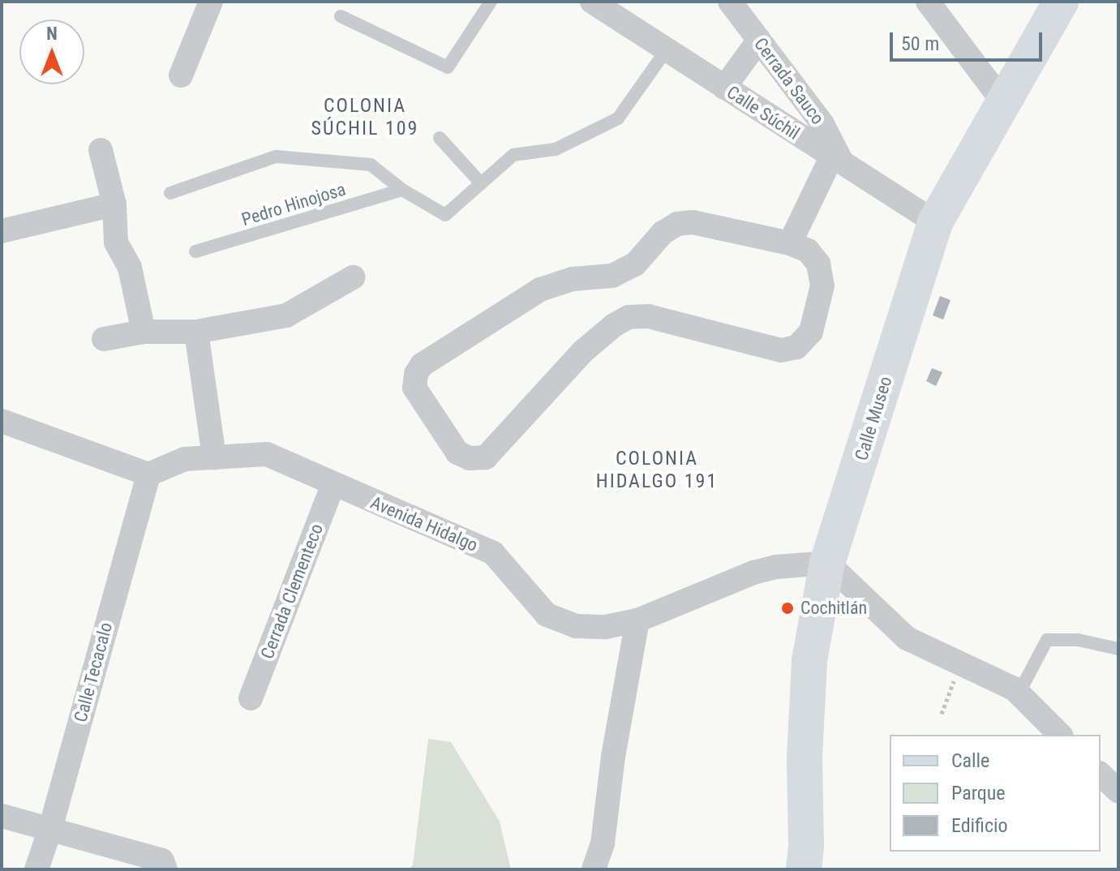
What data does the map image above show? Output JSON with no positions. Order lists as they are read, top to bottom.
{
  "streets": {
    "street": [
      "Cerrada Sauco",
      "Calle Súchil",
      "Calle Museo",
      "Avenida Hidalgo",
      "Cerrada Clementeco",
      "Calle Tecacalo"
    ],
    "lane": ["Pedro Hinojosa"]
  },
  "crossings": [
    ["Cerrada Sauco", "Calle Súchil"],
    ["Calle Súchil", "Calle Museo"],
    ["Calle Museo", "Avenida Hidalgo"],
    ["Avenida Hidalgo", "Cerrada Clementeco"],
    ["Avenida Hidalgo", "Calle Tecacalo"]
  ],
  "districts": ["COLONIA SÚCHIL 109", "COLONIA HIDALGO 191"],
  "places": ["Cochitlán"],
  "legend": ["Calle", "Parque", "Edificio"],
  "scale_bar": "50 m",
  "north": "top"
}
